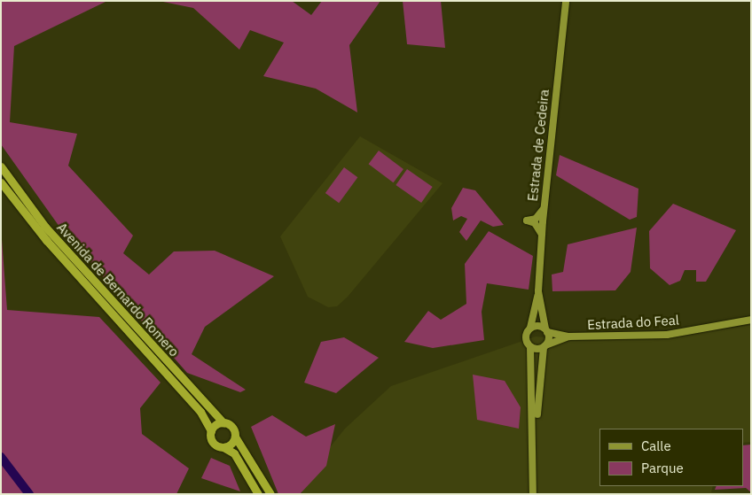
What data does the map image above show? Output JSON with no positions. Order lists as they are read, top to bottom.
{
  "streets": {
    "highway": ["Avenida de Bernardo Romero"],
    "main road": ["Estrada de Cedeira", "Estrada do Feal"]
  },
  "crossings": [
    ["Estrada de Cedeira", "Estrada do Feal"]
  ],
  "legend": ["Calle", "Parque"]
}
